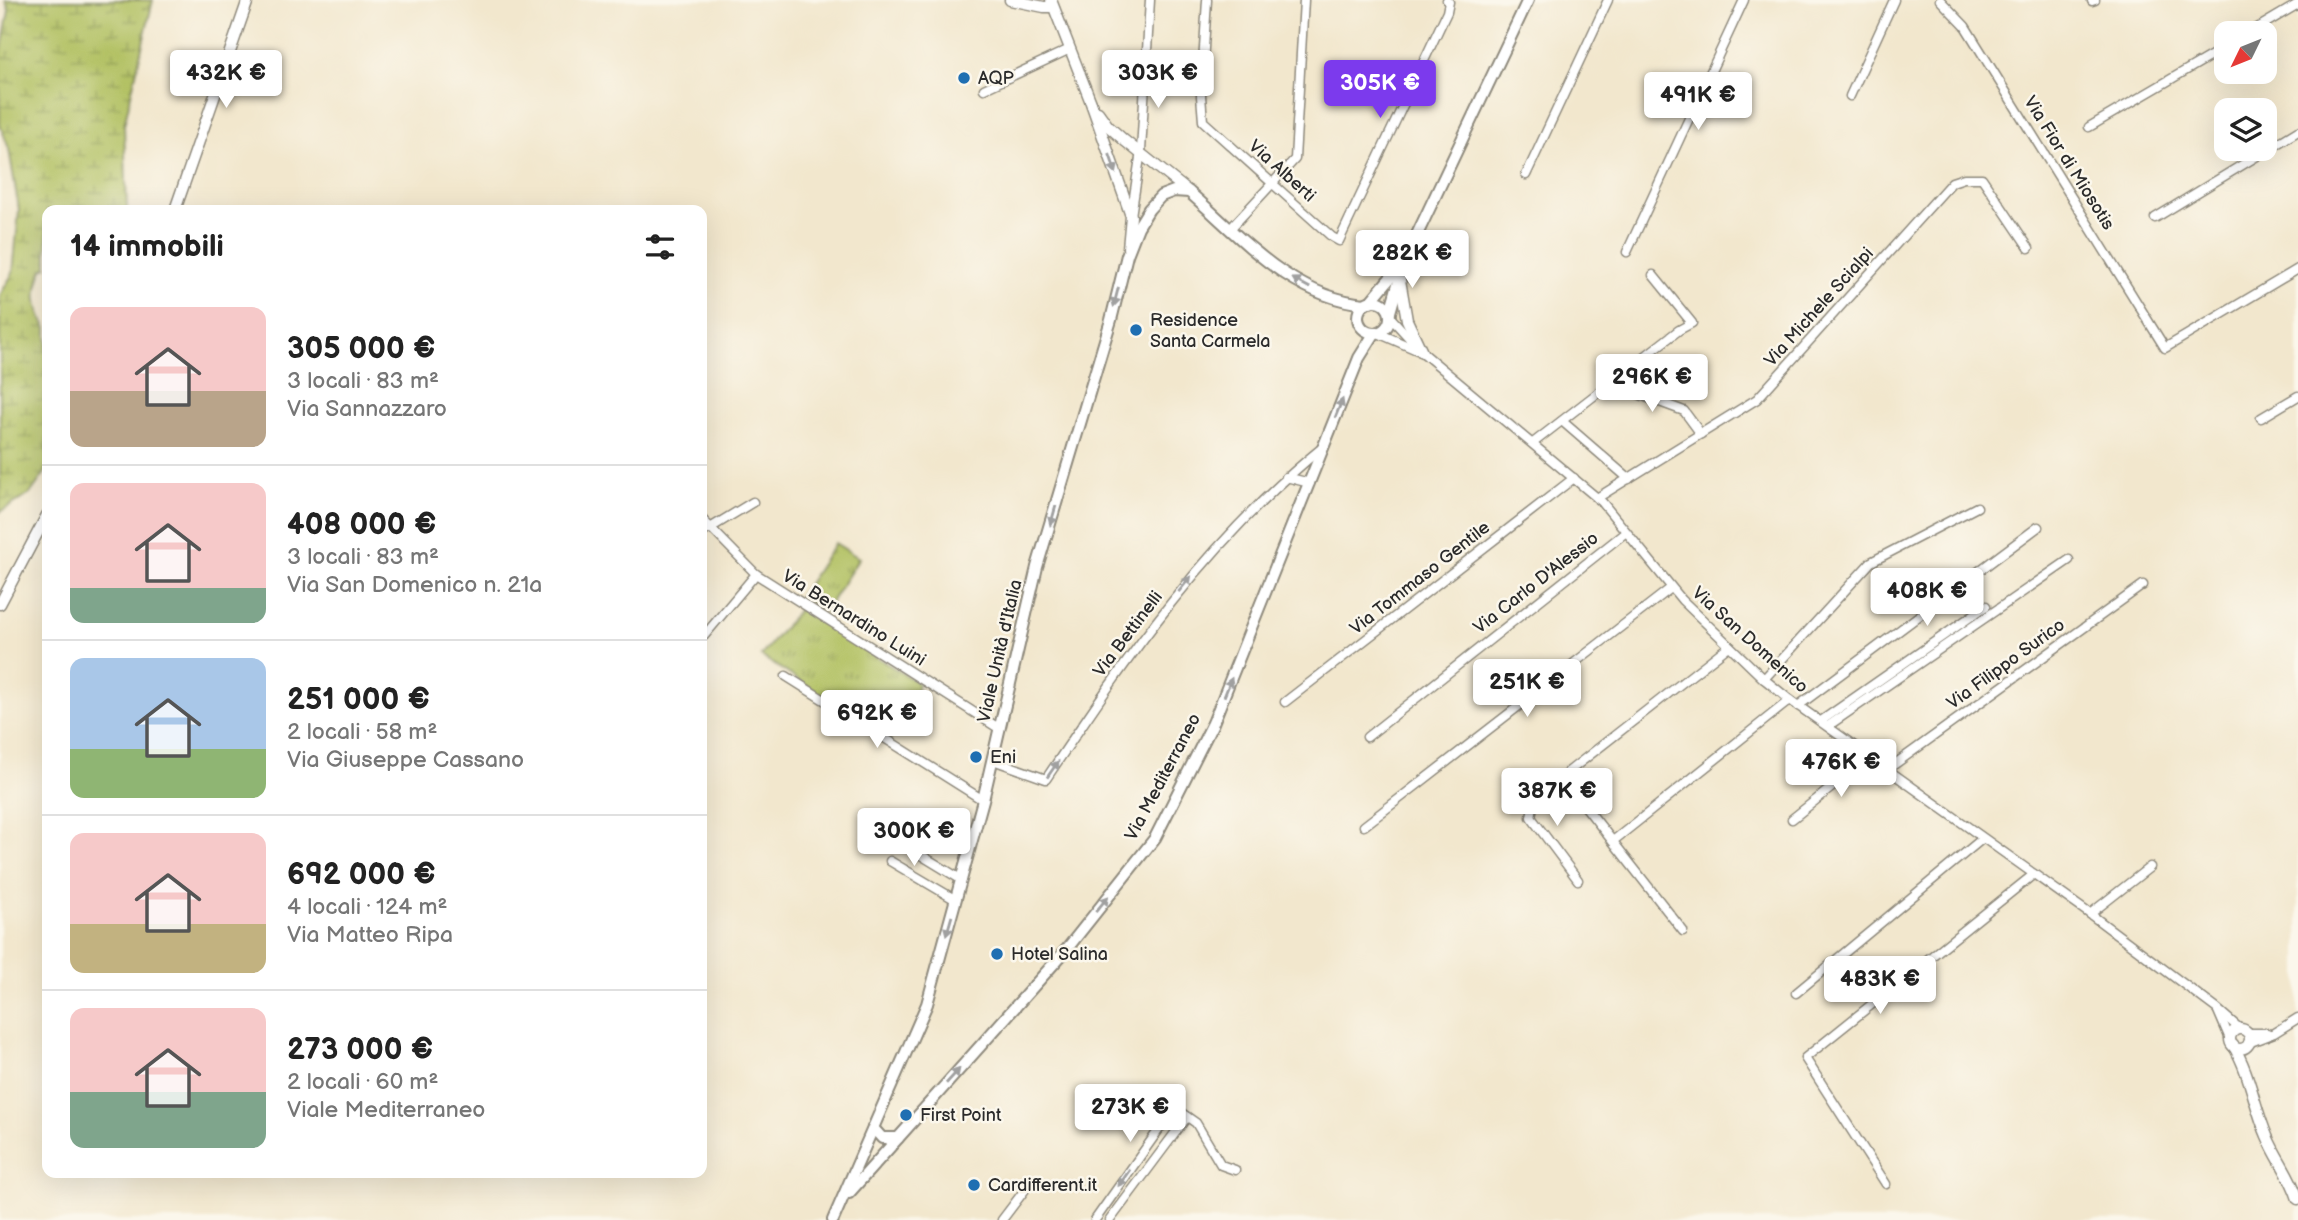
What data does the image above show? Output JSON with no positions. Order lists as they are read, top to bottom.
{
  "streets": {
    "main road": ["Viale Unità d'Italia", "Via Mediterraneo"],
    "street": [
      "Via Fior di Miosotis",
      "Via Alberti",
      "Via Michele Scialpi",
      "Via Tommaso Gentile",
      "Via Carlo D'Alessio",
      "Via Bernardino Luini",
      "Via Bettinelli",
      "Via San Domenico",
      "Via Filippo Surico"
    ]
  },
  "crossings": [
    ["Via Michele Scialpi", "Via San Domenico"],
    ["Via Tommaso Gentile", "Via San Domenico"],
    ["Via Carlo D'Alessio", "Via San Domenico"],
    ["Via Bernardino Luini", "Viale Unità d'Italia"],
    ["Via Bettinelli", "Viale Unità d'Italia"],
    ["Via Bettinelli", "Via Mediterraneo"],
    ["Via San Domenico", "Via Filippo Surico"],
    ["Via San Domenico", "Via Mediterraneo"],
    ["Viale Unità d'Italia", "Via Mediterraneo"]
  ],
  "one_way": ["Via Bettinelli", "Viale Unità d'Italia", "Via Mediterraneo"],
  "places": [
    "AQP",
    "Residence Santa Carmela",
    "Eni",
    "Hotel Salina",
    "First Point",
    "Cardifferent.it"
  ],
  "north": "bottom left",
  "page": {
    "price": [
      "432K €",
      "303K €",
      "305K €",
      "491K €",
      "282K €",
      "296K €",
      "408K €",
      "251K €",
      "692K €",
      "476K €",
      "387K €",
      "300K €",
      "483K €",
      "273K €"
    ],
    "heading": "14 immobili",
    "list": [
      {
        "name": "305 000 €",
        "note": "3 locali · 83 m² · Via Sannazzaro"
      },
      {
        "name": "408 000 €",
        "note": "3 locali · 83 m² · Via San Domenico n. 21a"
      },
      {
        "name": "251 000 €",
        "note": "2 locali · 58 m² · Via Giuseppe Cassano"
      },
      {
        "name": "692 000 €",
        "note": "4 locali · 124 m² · Via Matteo Ripa"
      },
      {
        "name": "273 000 €",
        "note": "2 locali · 60 m² · Viale Mediterraneo"
      }
    ]
  }
}
